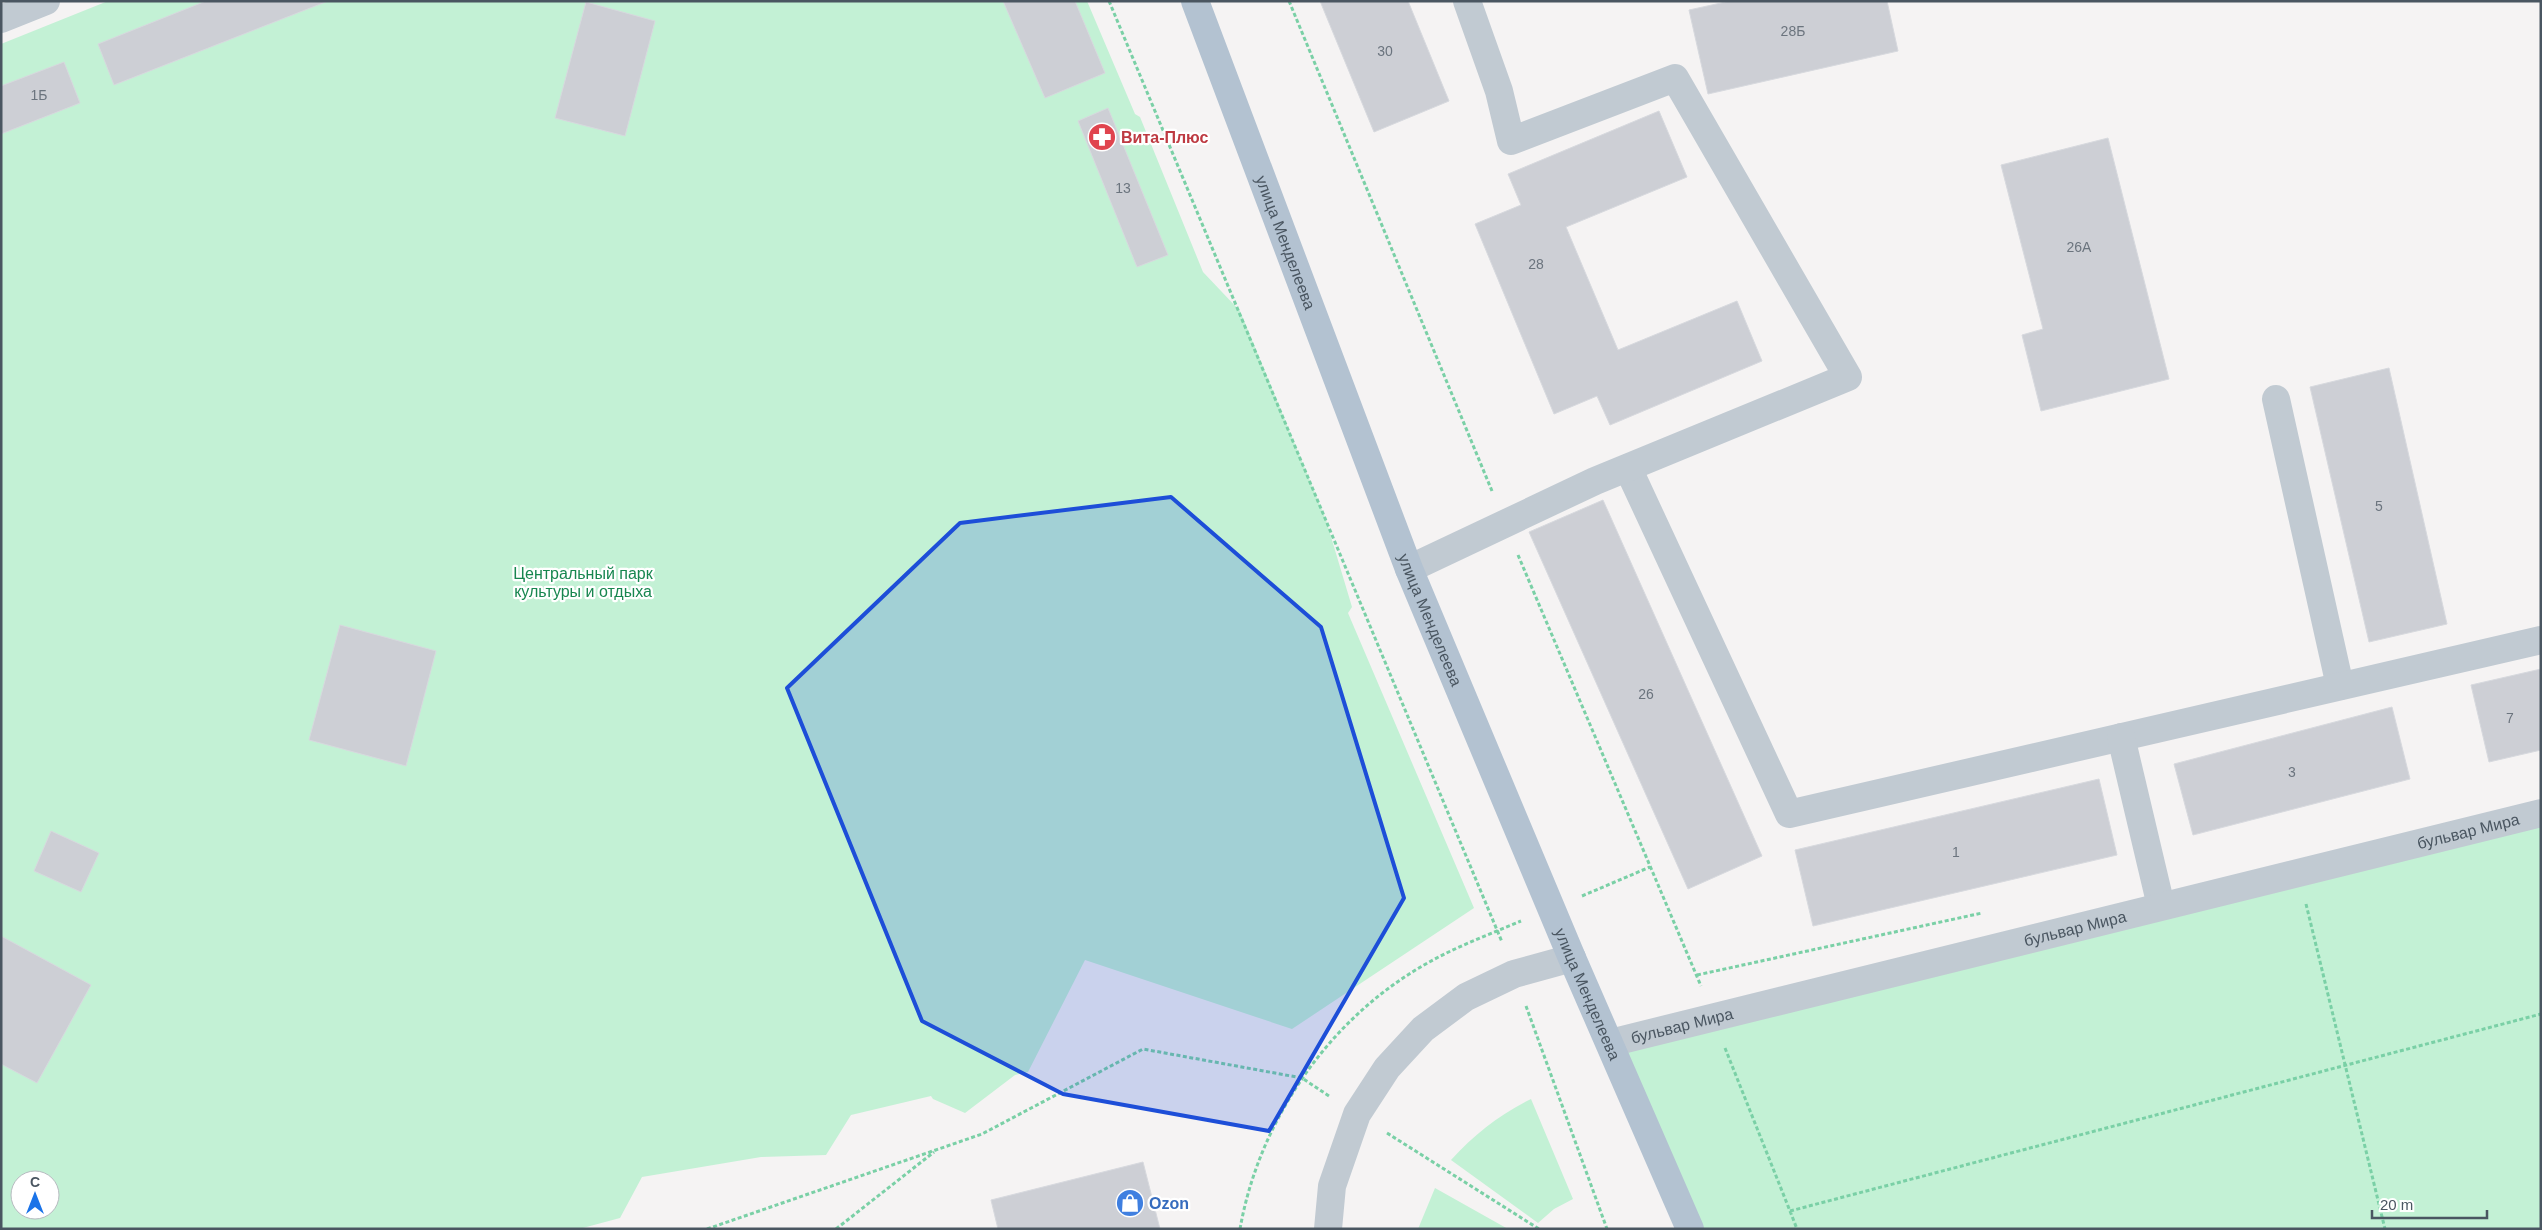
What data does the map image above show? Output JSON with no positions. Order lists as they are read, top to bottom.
{
  "streets": {
    "main road": ["улица Менделеева"],
    "street": ["бульвар Мира"]
  },
  "crossings": [
    ["улица Менделеева", "бульвар Мира"]
  ],
  "parks": ["Центральный парк культуры и отдыха"],
  "places": {
    "pharmacy": ["Вита-Плюс"],
    "shop": ["Ozon"]
  },
  "house_numbers": [
    "28Б",
    "30",
    "1Б",
    "13",
    "26А",
    "28",
    "5",
    "26",
    "7",
    "3",
    "1"
  ],
  "scale_bar": "20 m",
  "north": "top"
}
